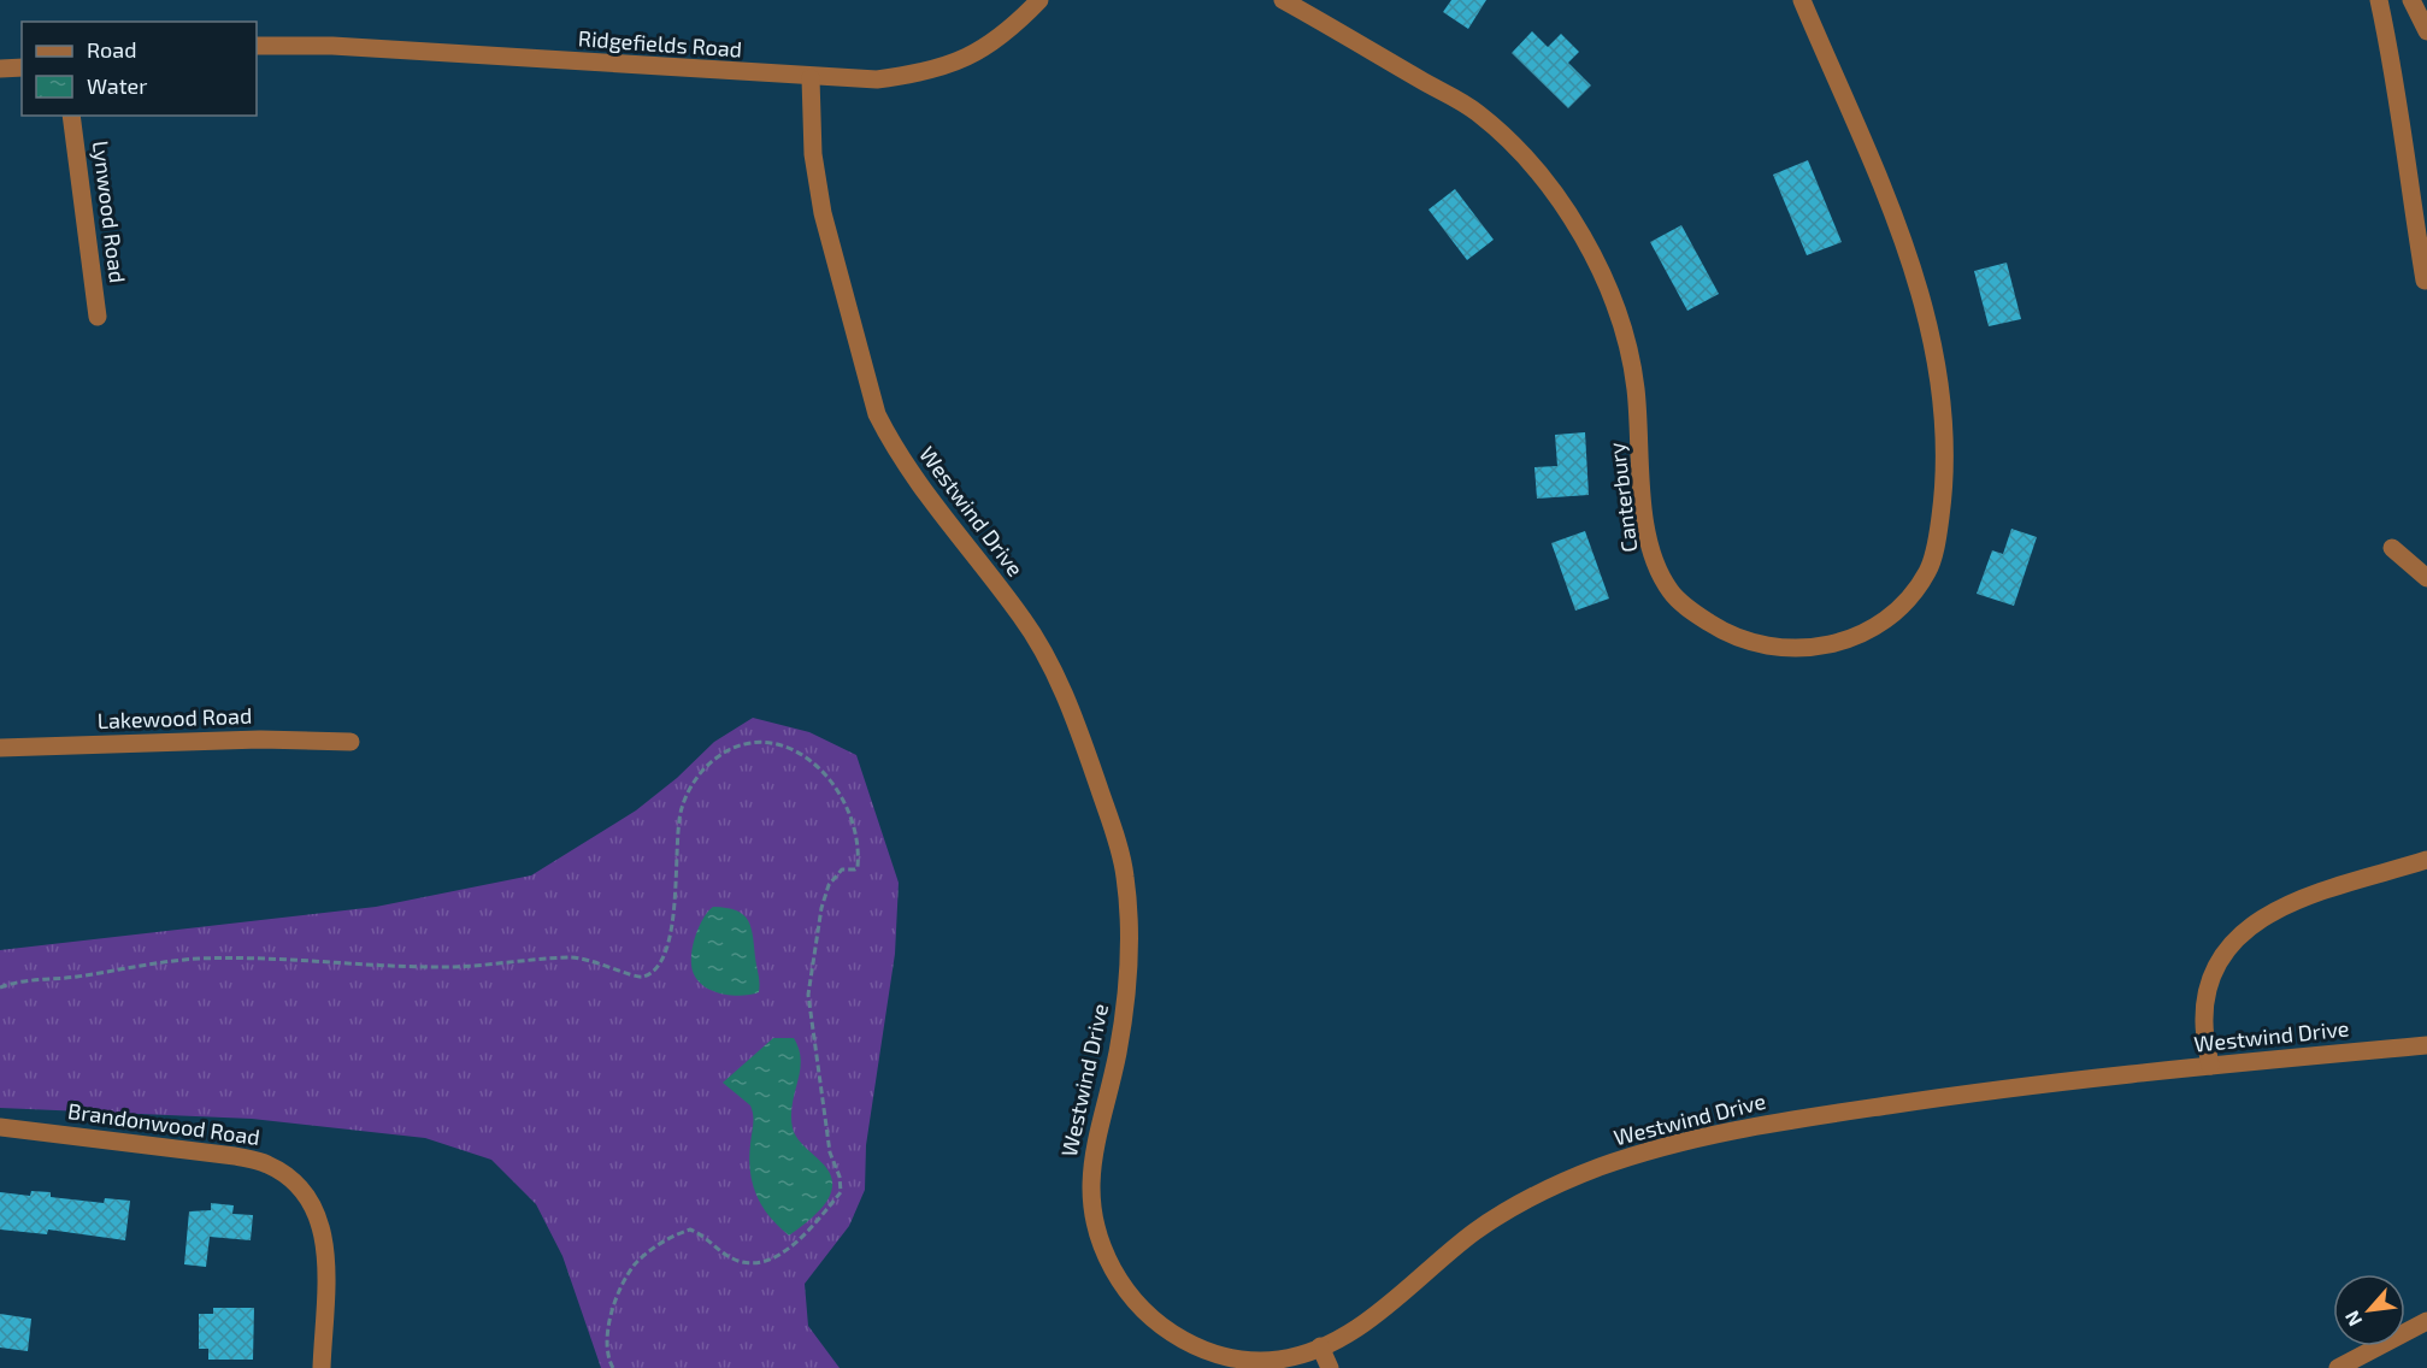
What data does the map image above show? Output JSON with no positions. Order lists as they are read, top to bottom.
{
  "streets": {
    "street": [
      "Ridgefields Road",
      "Lynwood Road",
      "Canterbury",
      "Westwind Drive",
      "Lakewood Road",
      "Brandonwood Road"
    ]
  },
  "crossings": [
    ["Ridgefields Road", "Westwind Drive"]
  ],
  "legend": ["Road", "Water"],
  "north": "bottom left"
}
